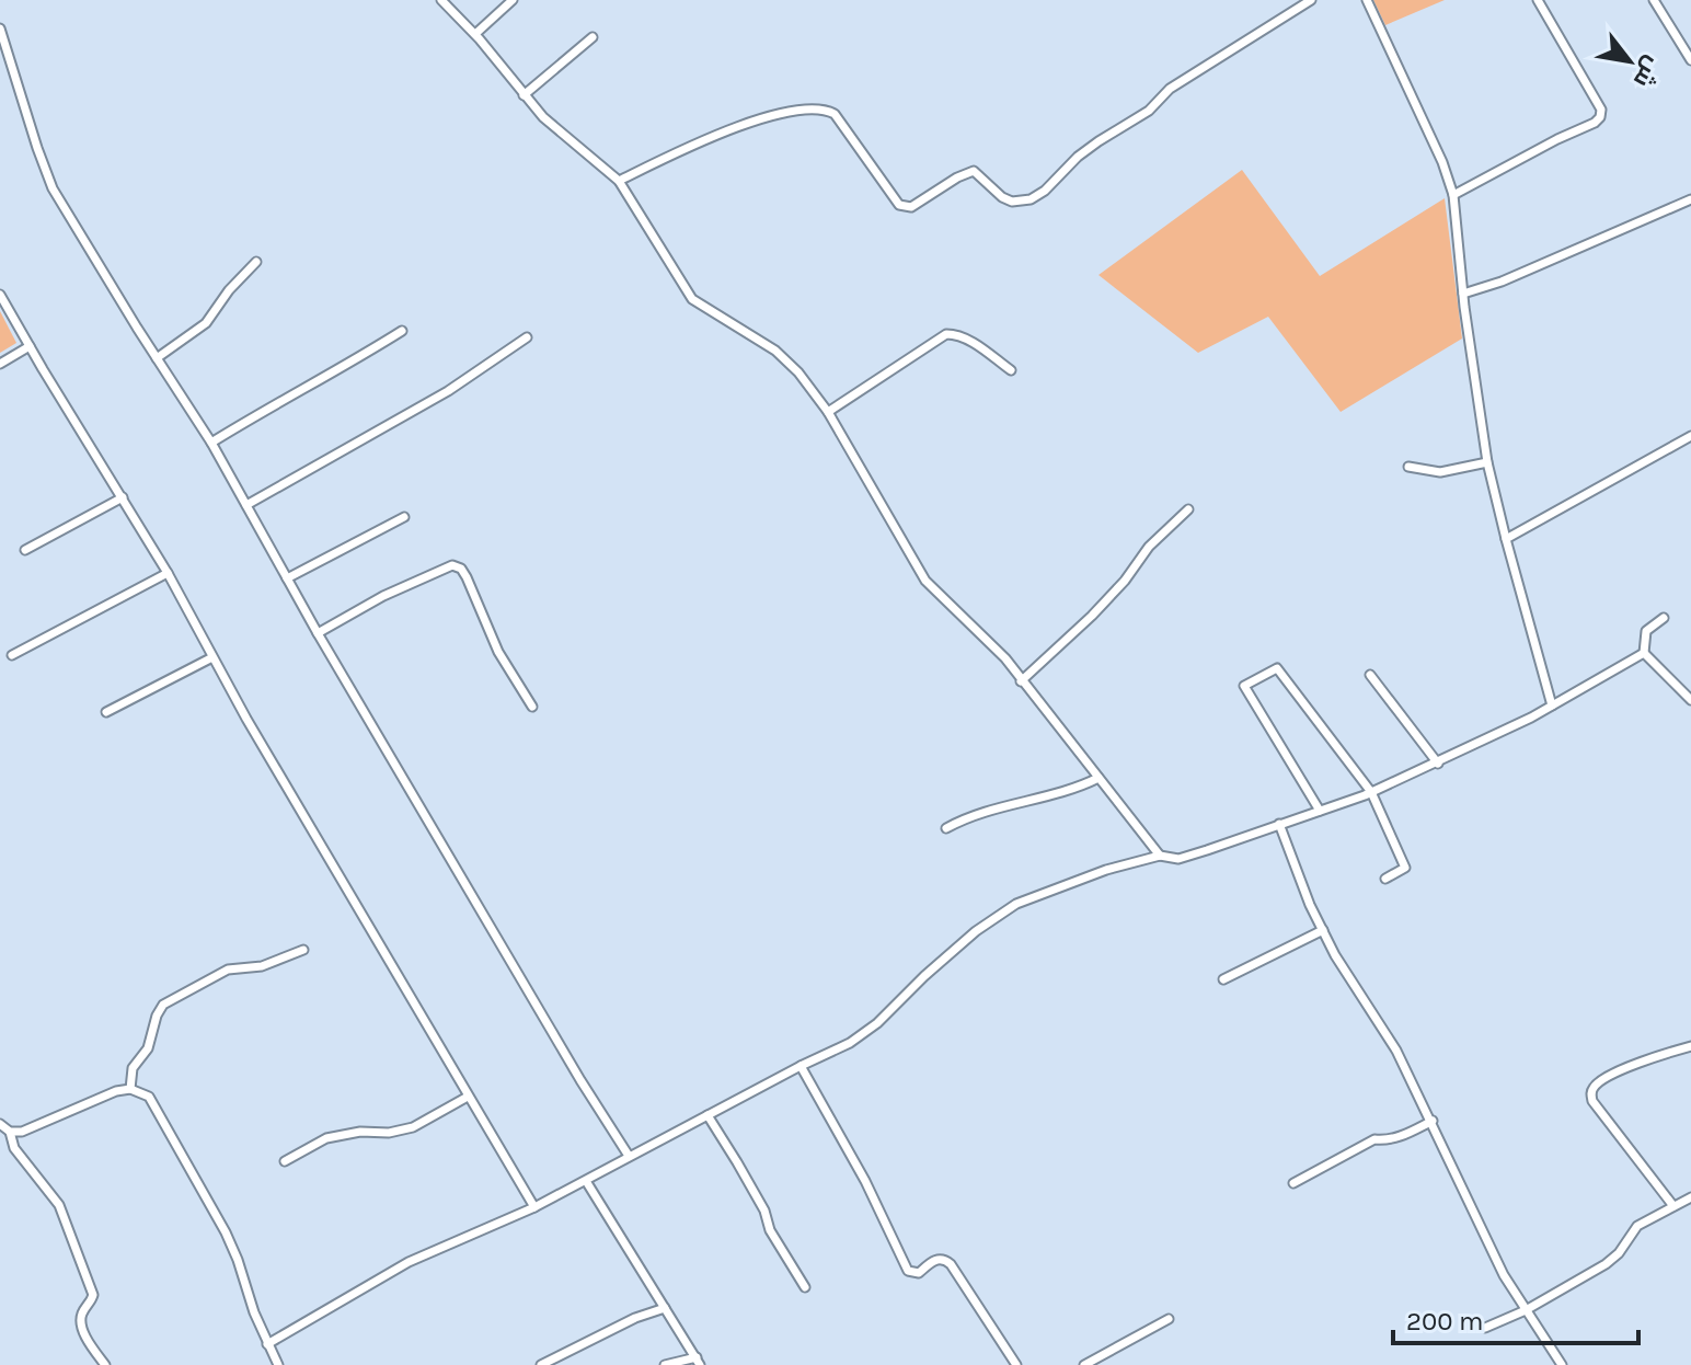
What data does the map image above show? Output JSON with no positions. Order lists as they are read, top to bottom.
{
  "scale_bar": "200 m",
  "north": "bottom right"
}
